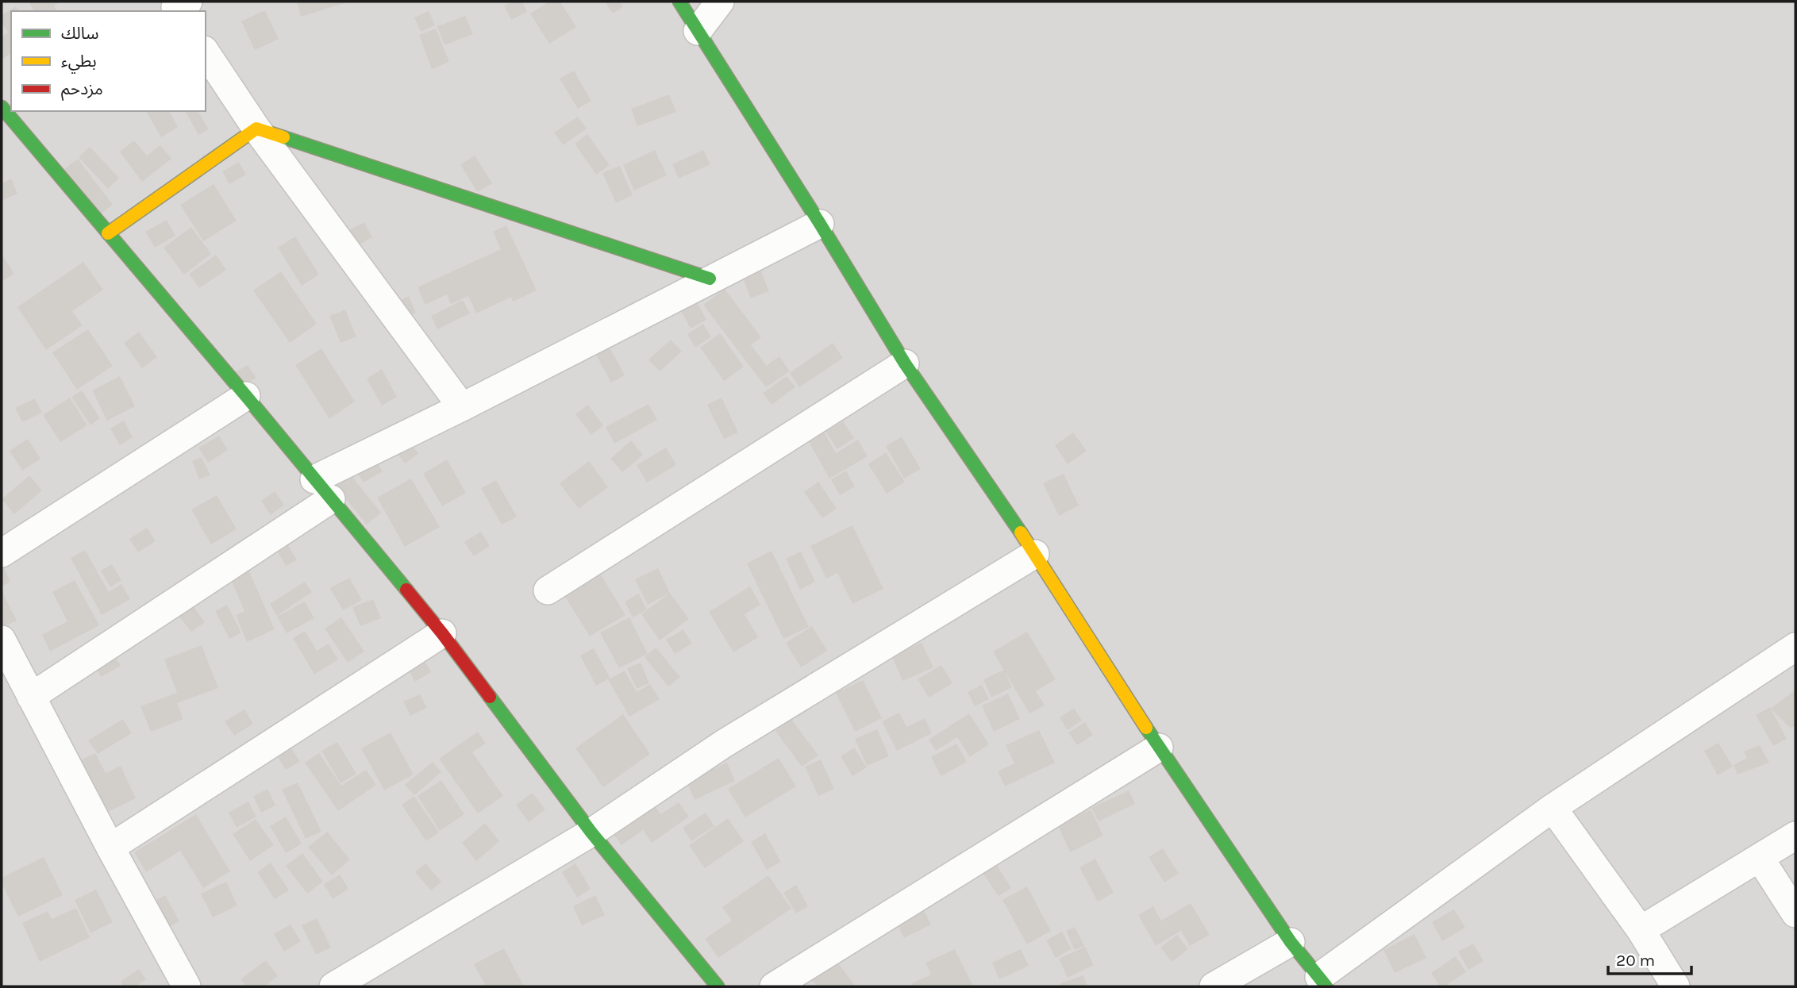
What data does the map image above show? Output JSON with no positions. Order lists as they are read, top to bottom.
{
  "legend": ["سالك", "بطيء", "مزدحم"],
  "scale_bar": "20 m"
}
